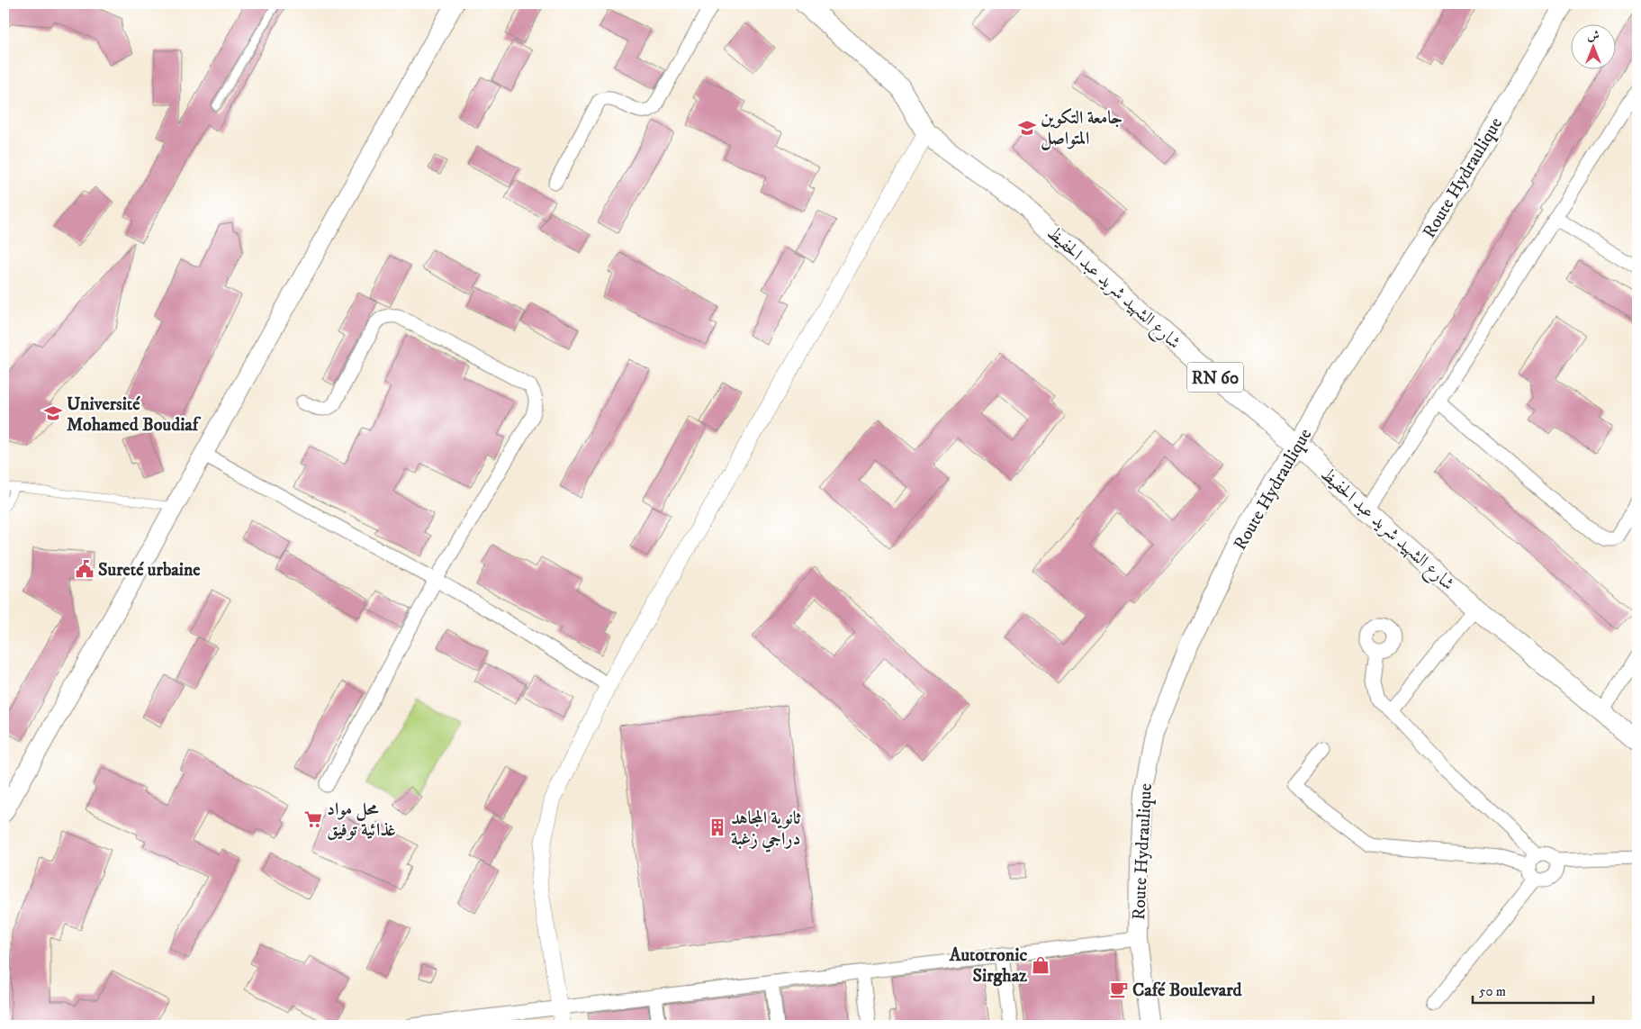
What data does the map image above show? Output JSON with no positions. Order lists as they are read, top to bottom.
{
  "streets": {
    "main road": ["Route Hydraulique", "شارع الشهيد شريد عبد الحفيظ", "RN 60"]
  },
  "crossings": [
    ["Route Hydraulique", "شارع الشهيد شريد عبد الحفيظ"]
  ],
  "places": {
    "school or university": ["جامعة التكوين المتواصل", "Université Mohamed Boudiaf"],
    "public building": ["Sureté urbaine"],
    "supermarket": ["محل مواد غذائية توفيق"],
    "building": ["ثانوية المجاهد دراجي زغبة"],
    "shop": ["Autotronic Sirghaz"],
    "cafe": ["Café Boulevard"]
  },
  "scale_bar": "50 m",
  "north": "top"
}
